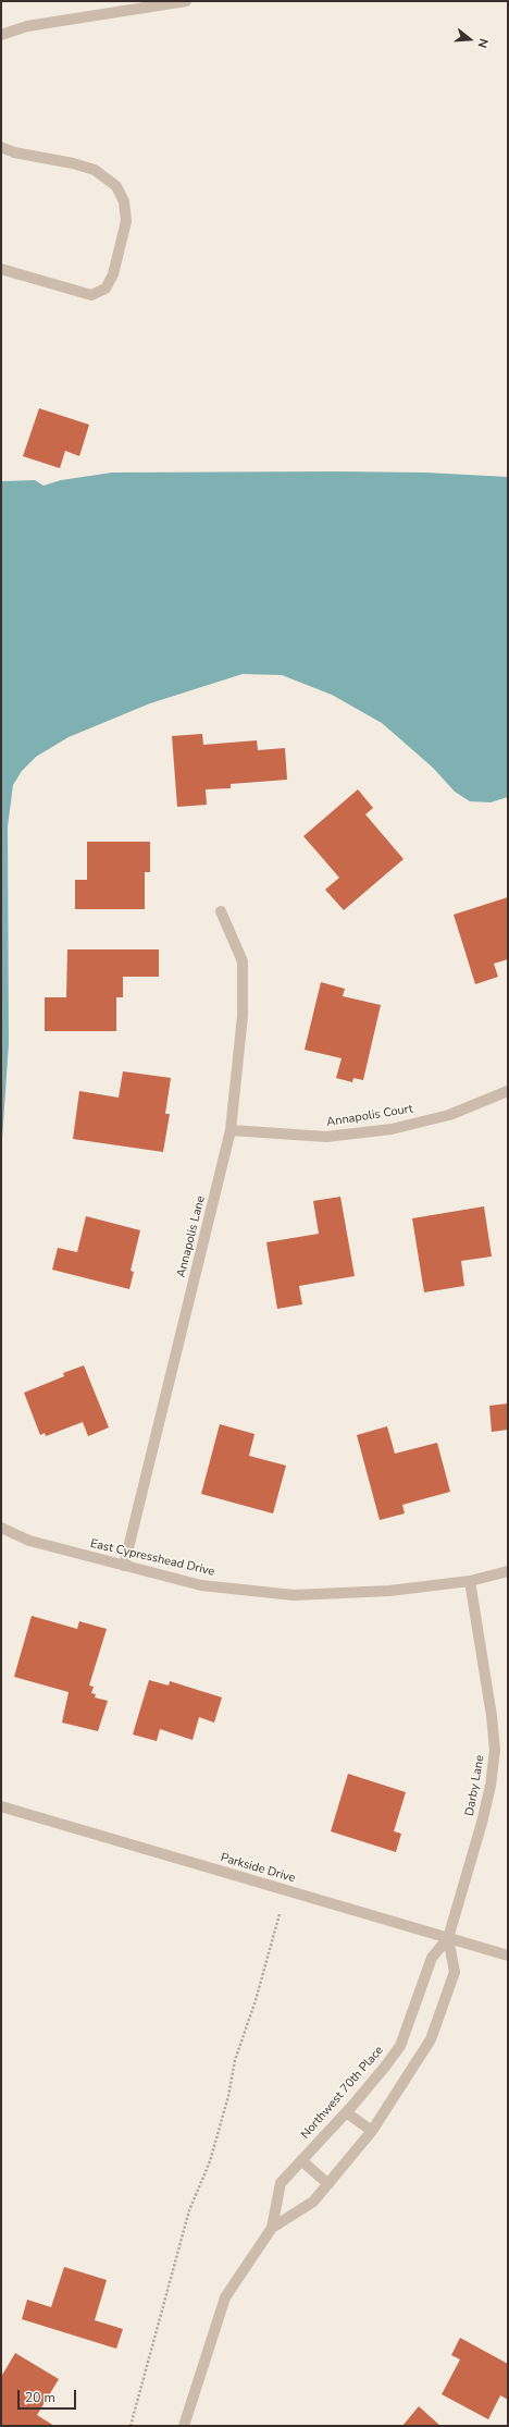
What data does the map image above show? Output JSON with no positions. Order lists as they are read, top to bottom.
{
  "streets": {
    "street": [
      "Annapolis Court",
      "Annapolis Lane",
      "East Cypresshead Drive",
      "Darby Lane",
      "Parkside Drive",
      "Northwest 70th Place"
    ]
  },
  "crossings": [
    ["Annapolis Court", "Annapolis Lane"],
    ["Annapolis Lane", "East Cypresshead Drive"],
    ["East Cypresshead Drive", "Darby Lane"],
    ["Darby Lane", "Parkside Drive"],
    ["Darby Lane", "Northwest 70th Place"],
    ["Parkside Drive", "Northwest 70th Place"]
  ],
  "scale_bar": "20 m",
  "north": "right"
}
